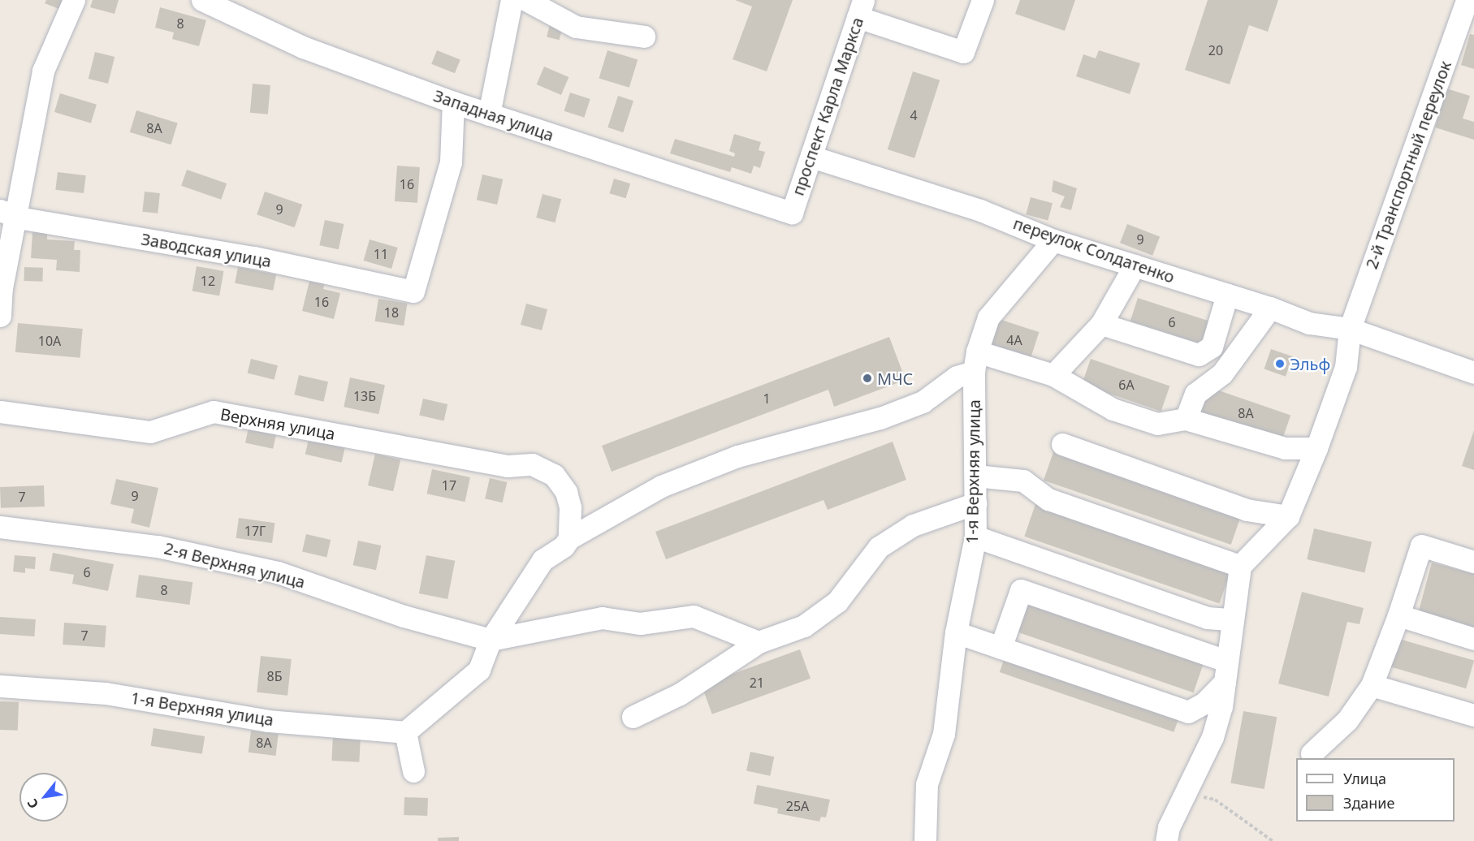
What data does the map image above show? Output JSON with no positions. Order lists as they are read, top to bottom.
{
  "streets": {
    "street": [
      "проспект Карла Маркса",
      "Западная улица",
      "2-й Транспортный переулок",
      "Заводская улица",
      "переулок Солдатенко",
      "Верхняя улица",
      "1-я Верхняя улица",
      "2-я Верхняя улица"
    ]
  },
  "crossings": [
    ["проспект Карла Маркса", "Западная улица"],
    ["проспект Карла Маркса", "переулок Солдатенко"],
    ["Западная улица", "Заводская улица"],
    ["2-й Транспортный переулок", "переулок Солдатенко"],
    ["переулок Солдатенко", "1-я Верхняя улица"]
  ],
  "places": ["Эльф", "МЧС"],
  "house_numbers": [
    "8",
    "20",
    "4",
    "8А",
    "16",
    "9",
    "9",
    "11",
    "12",
    "16",
    "18",
    "6",
    "4А",
    "10А",
    "6А",
    "13Б",
    "1",
    "8А",
    "17",
    "9",
    "7",
    "17Г",
    "6",
    "8",
    "7",
    "8Б",
    "21",
    "8А",
    "25А"
  ],
  "legend": ["Улица", "Здание"],
  "north": "bottom left"
}
